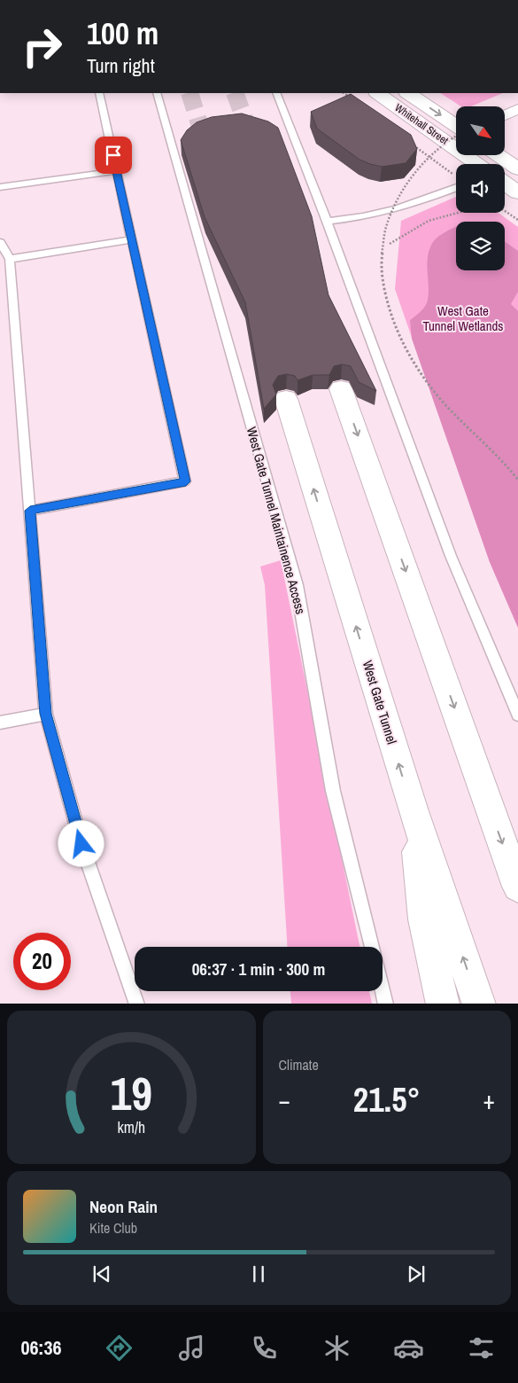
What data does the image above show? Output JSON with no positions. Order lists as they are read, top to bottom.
{
  "streets": {
    "main road": ["Whitehall Street", "West Gate Tunnel"],
    "lane": ["West Gate Tunnel Maintainence Access"]
  },
  "parks": ["West Gate Tunnel Wetlands"],
  "north": "bottom right",
  "page": {
    "turn": ["100 m", "Turn right"],
    "limit": "20",
    "trip": "06:37 · 1 min · 300 m",
    "tile": "Climate",
    "heat": ["−", "21.5°", "+"],
    "song": ["Neon Rain", "Kite Club"],
    "tabs": "06:36",
    "gauge": ["19", "km/h"]
  }
}
